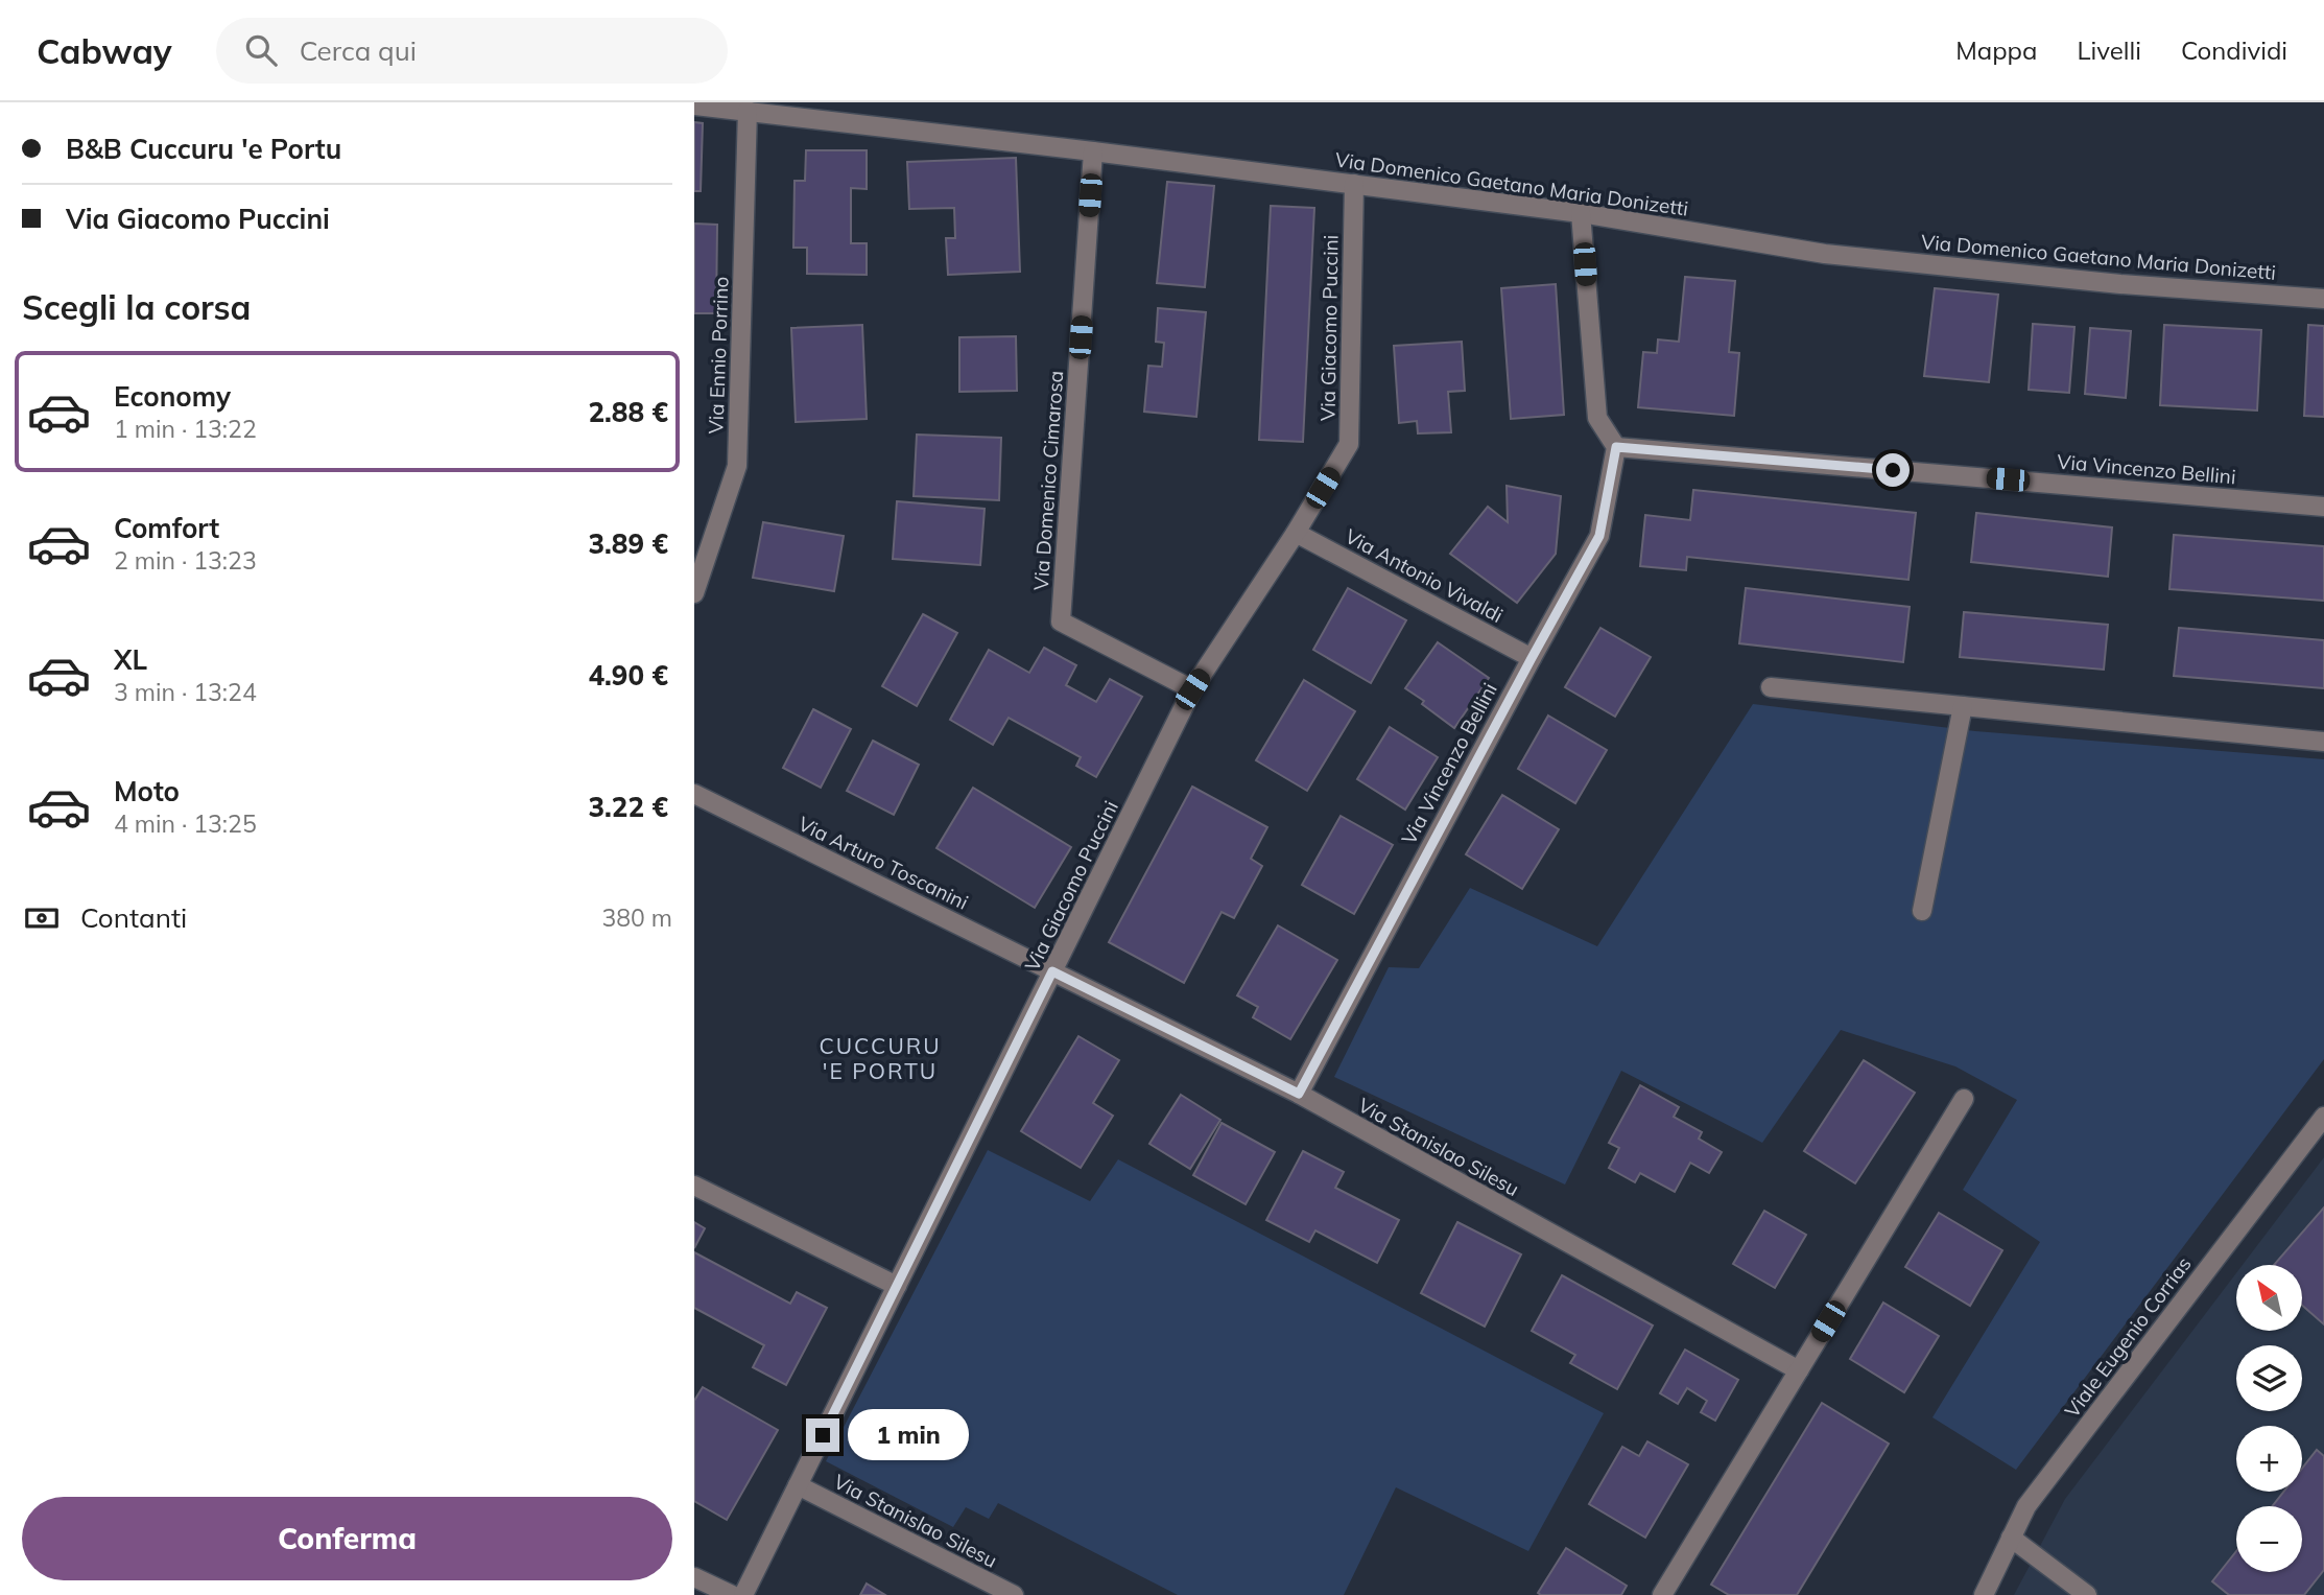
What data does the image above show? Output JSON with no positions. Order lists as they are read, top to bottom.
{
  "streets": {
    "street": [
      "Via Domenico Gaetano Maria Donizetti",
      "Via Giacomo Puccini",
      "Via Ennio Porrino",
      "Via Vincenzo Bellini",
      "Via Domenico Cimarosa",
      "Via Antonio Vivaldi",
      "Via Arturo Toscanini",
      "Via Stanislao Silesu",
      "Viale Eugenio Corrias"
    ]
  },
  "crossings": [
    ["Via Domenico Gaetano Maria Donizetti", "Via Giacomo Puccini"],
    ["Via Domenico Gaetano Maria Donizetti", "Via Ennio Porrino"],
    ["Via Domenico Gaetano Maria Donizetti", "Via Domenico Cimarosa"],
    ["Via Giacomo Puccini", "Via Domenico Cimarosa"],
    ["Via Giacomo Puccini", "Via Antonio Vivaldi"],
    ["Via Giacomo Puccini", "Via Arturo Toscanini"],
    ["Via Giacomo Puccini", "Via Stanislao Silesu"],
    ["Via Vincenzo Bellini", "Via Antonio Vivaldi"],
    ["Via Vincenzo Bellini", "Via Stanislao Silesu"],
    ["Via Arturo Toscanini", "Via Stanislao Silesu"]
  ],
  "districts": ["CUCCURU 'E PORTU"],
  "north": "top left",
  "page": {
    "header": "Cabway",
    "search": "Cerca qui",
    "nav": ["Mappa", "Livelli", "Condividi"],
    "banner": ["B&B Cuccuru 'e Portu", "Via Giacomo Puccini"],
    "heading": "Scegli la corsa",
    "list": [
      {
        "name": "Economy",
        "note": "1 min · 13:22",
        "value": "2.88 €"
      },
      {
        "name": "Comfort",
        "note": "2 min · 13:23",
        "value": "3.89 €"
      },
      {
        "name": "XL",
        "note": "3 min · 13:24",
        "value": "4.90 €"
      },
      {
        "name": "Moto",
        "note": "4 min · 13:25",
        "value": "3.22 €"
      }
    ],
    "pay": ["Contanti", "380 m"],
    "map_buttons": ["+", "−"],
    "bubble": "1 min",
    "buttons": "Conferma"
  }
}
